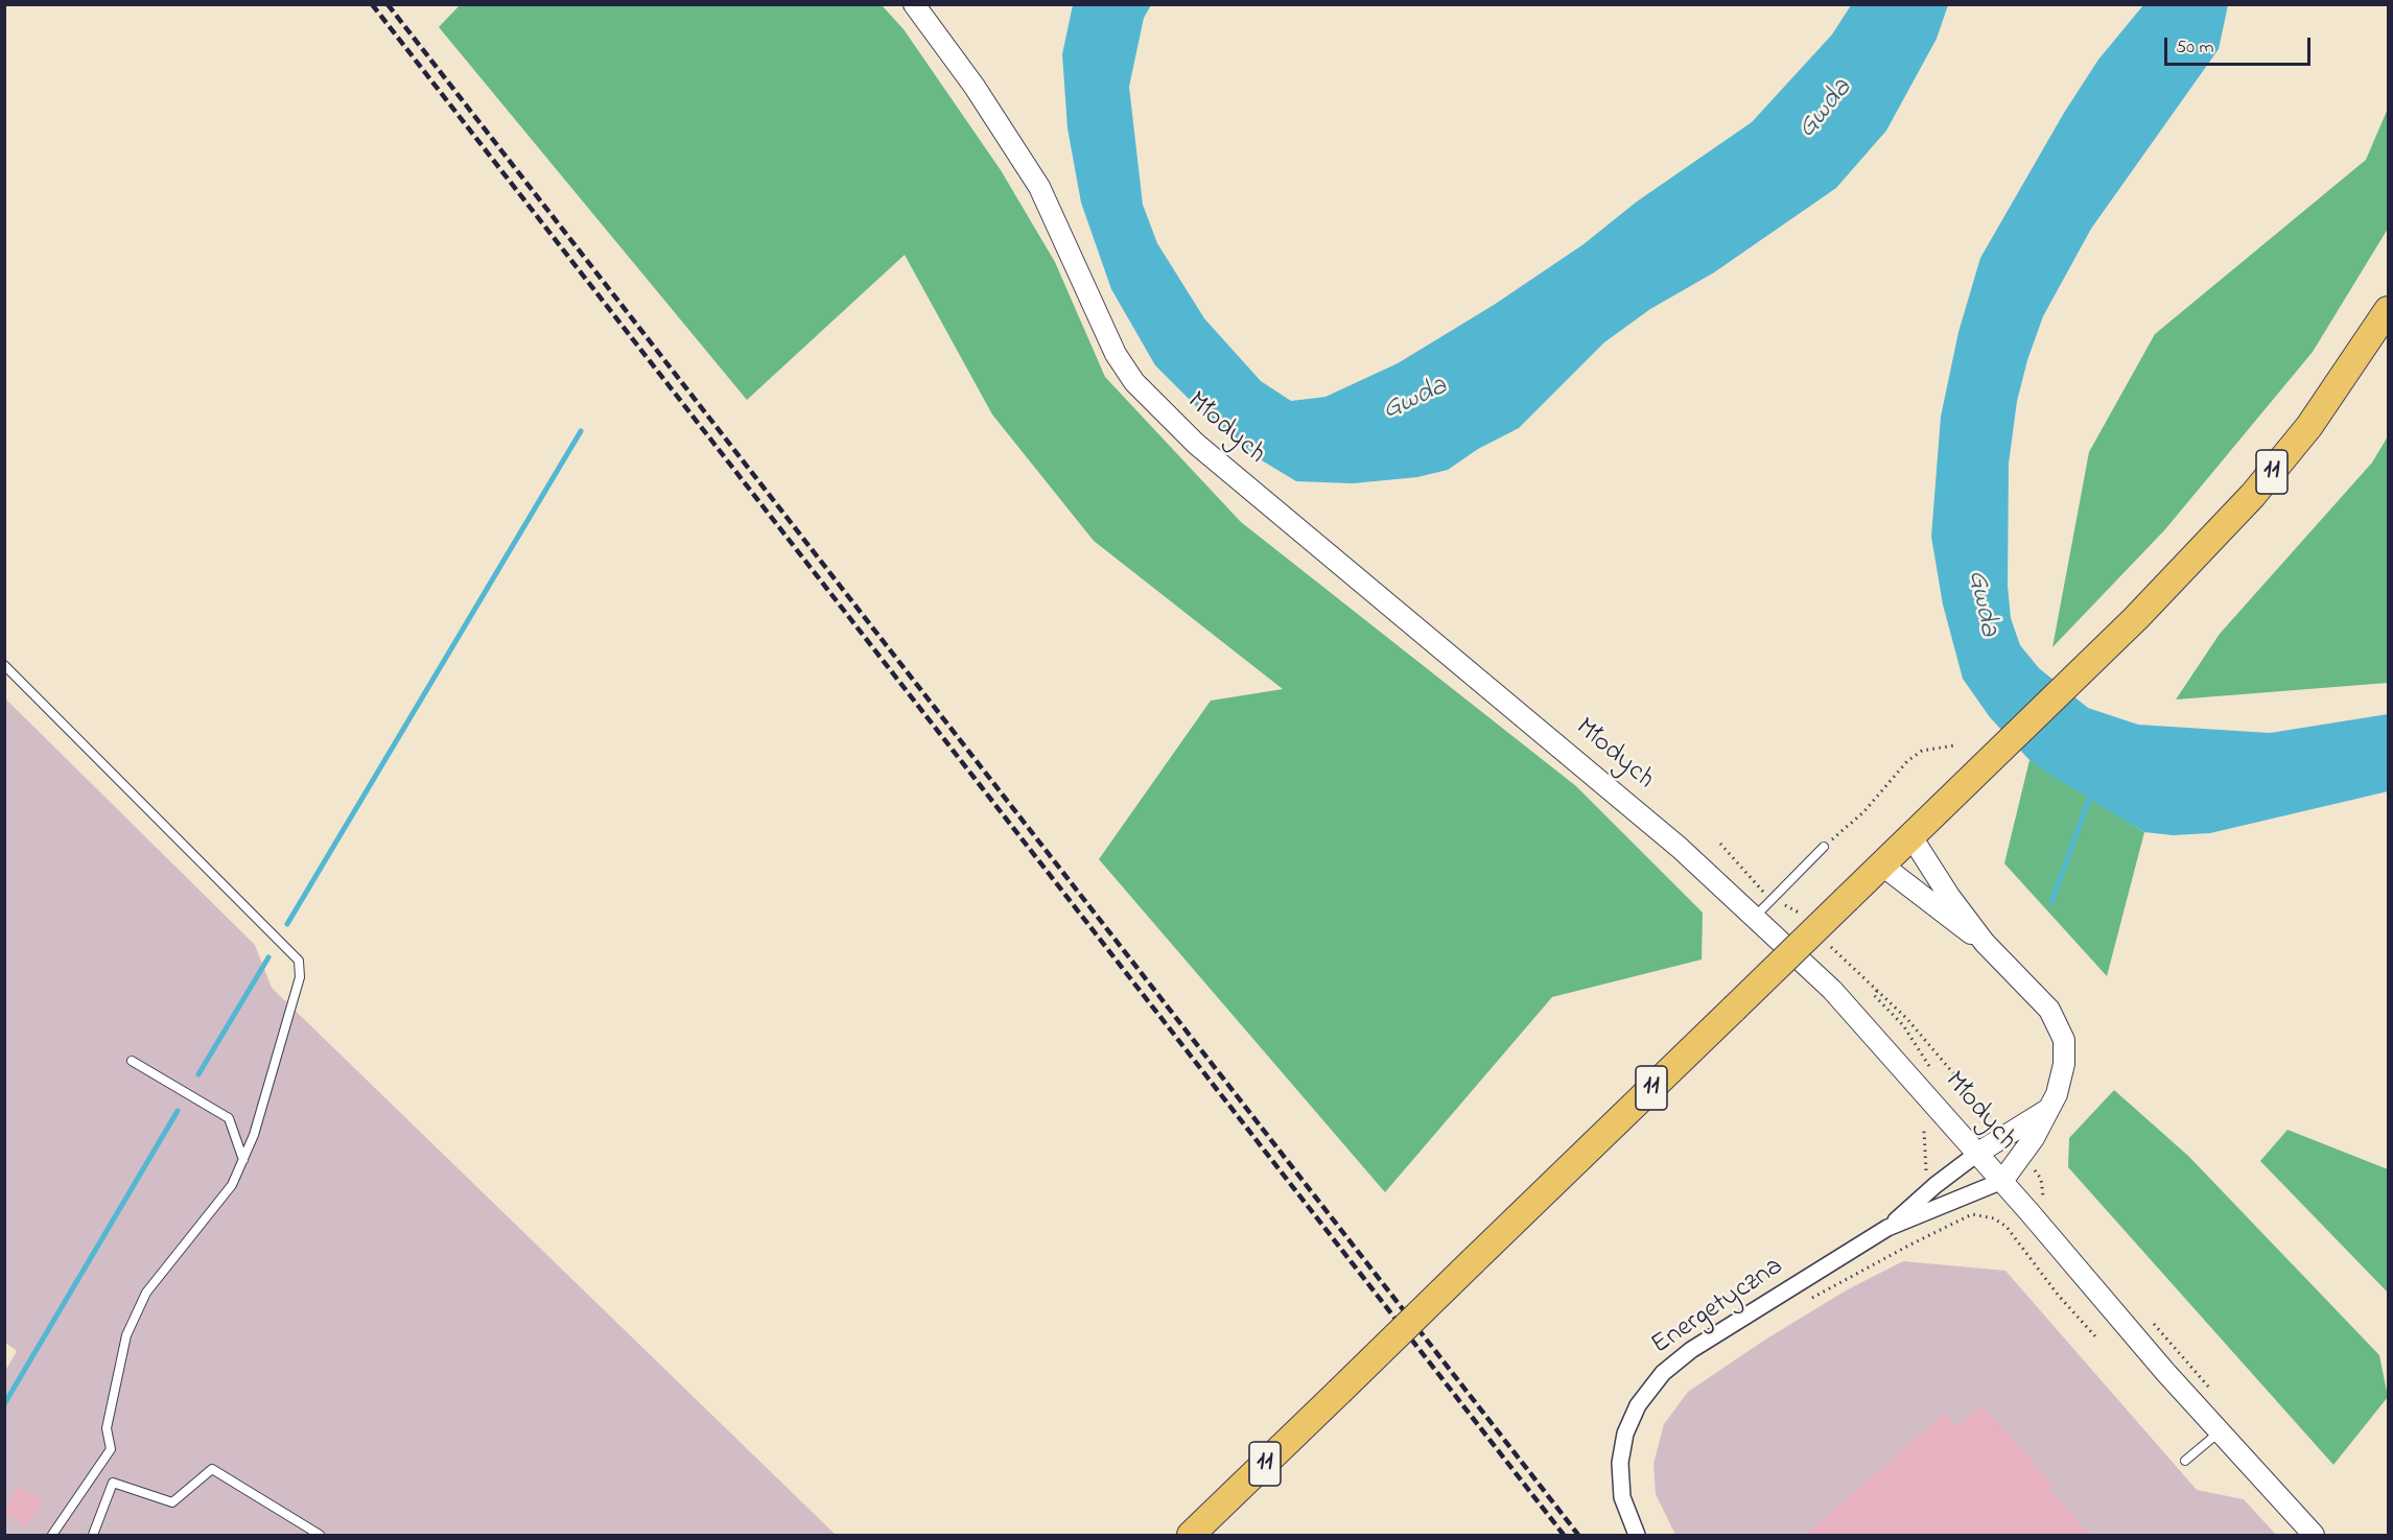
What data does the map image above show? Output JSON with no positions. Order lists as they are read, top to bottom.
{
  "streets": {
    "highway": ["11"],
    "street": ["Młodych", "Energetyczna"]
  },
  "water": ["Gwda"],
  "scale_bar": "50 m"
}
